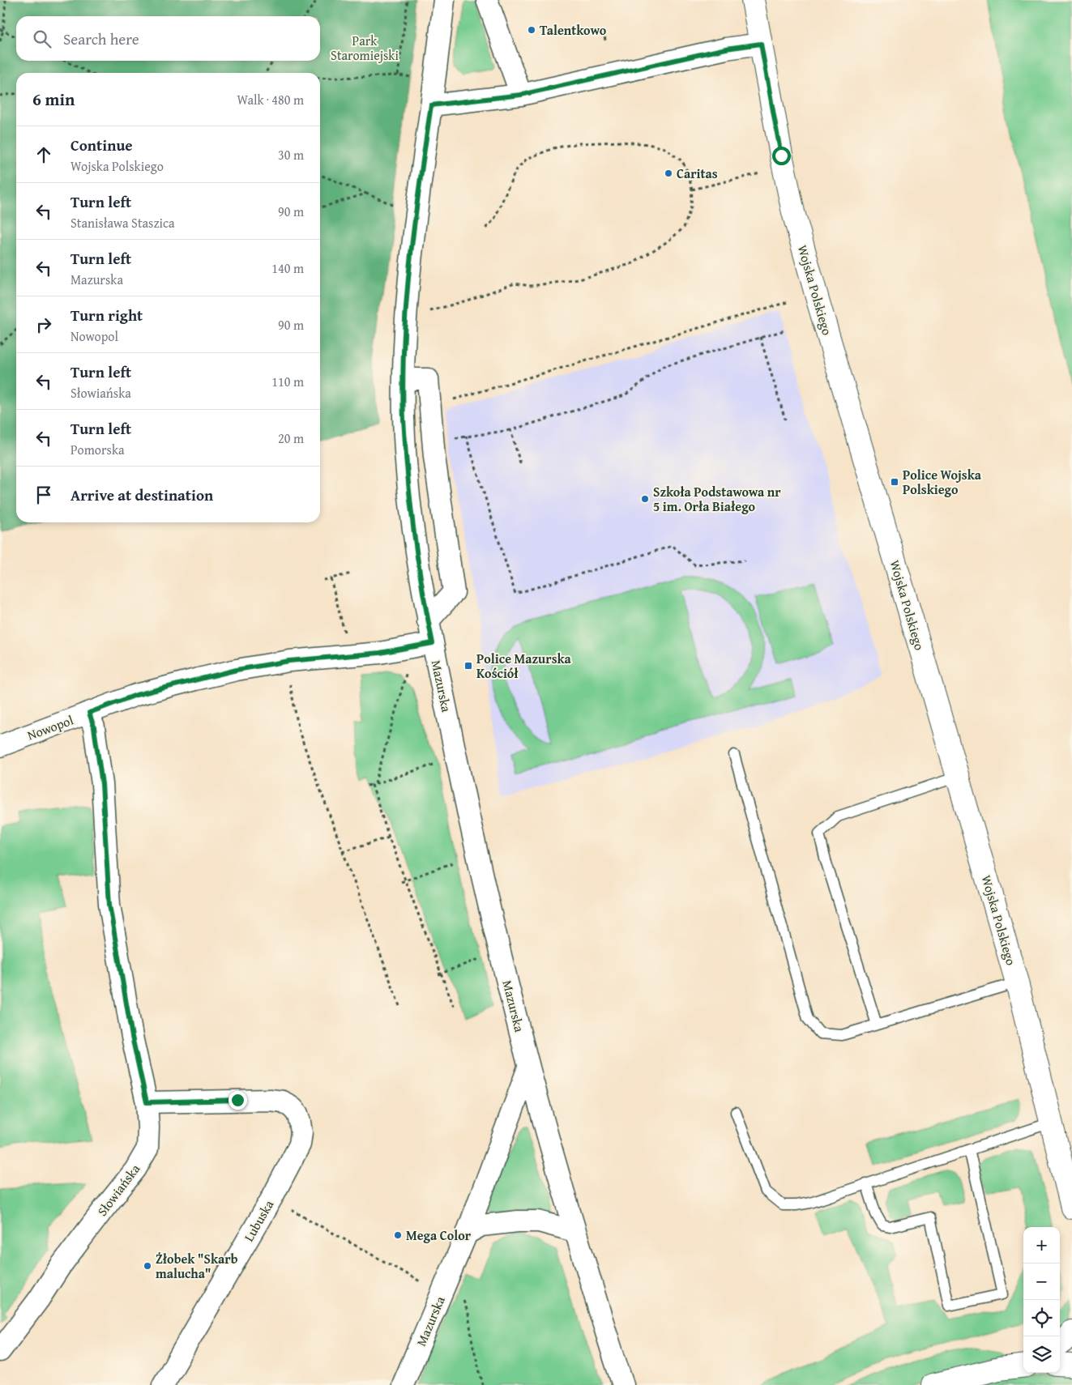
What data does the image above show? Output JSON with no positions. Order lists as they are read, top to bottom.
{
  "streets": {
    "street": [
      "Wojska Polskiego",
      "Mazurska",
      "Nowopol",
      "Słowiańska",
      "Lubuska"
    ]
  },
  "crossings": [
    ["Mazurska", "Nowopol"],
    ["Nowopol", "Słowiańska"],
    ["Słowiańska", "Lubuska"]
  ],
  "parks": ["Park Staromiejski"],
  "places": {
    "other": [
      "Talentkowo",
      "Caritas",
      "Szkoła Podstawowa nr 5 im. Orła Białego",
      "Mega Color",
      "Żłobek \"Skarb malucha\""
    ],
    "transit": ["Police Wojska Polskiego", "Police Mazurska Kościół"]
  },
  "page": {
    "search": "Search here",
    "heading": ["6 min", "Walk · 480 m"],
    "list": [
      ["Continue", "Wojska Polskiego", "30 m"],
      ["Turn left", "Stanisława Staszica", "90 m"],
      ["Turn left", "Mazurska", "140 m"],
      ["Turn right", "Nowopol", "90 m"],
      ["Turn left", "Słowiańska", "110 m"],
      ["Turn left", "Pomorska", "20 m"],
      "Arrive at destination"
    ],
    "map_buttons": ["+", "−"]
  }
}
